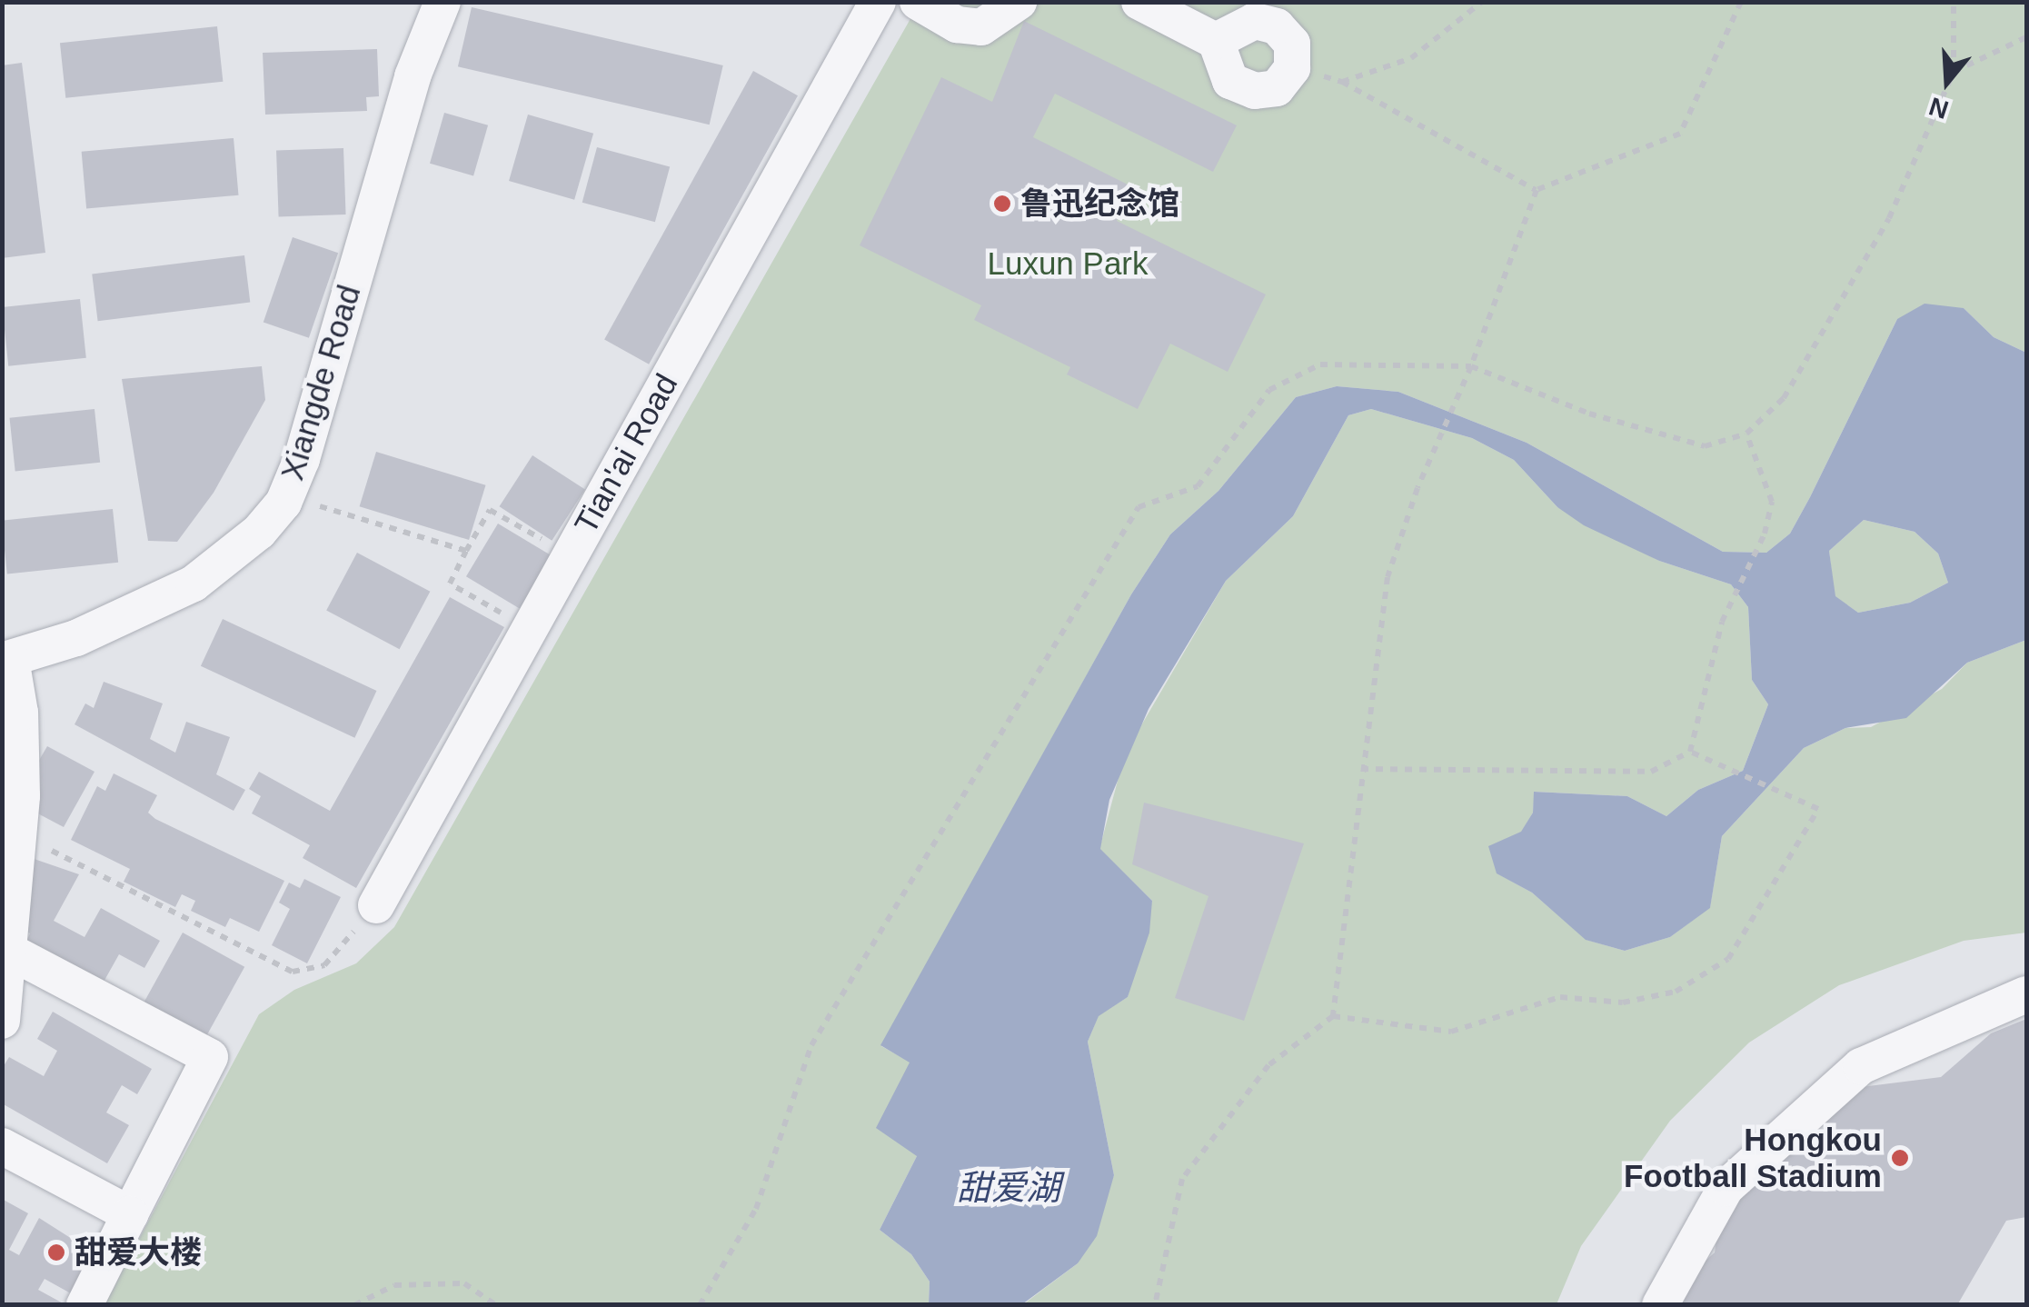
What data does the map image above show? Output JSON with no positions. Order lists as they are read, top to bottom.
{
  "streets": {
    "street": ["Xiangde Road", "Tian'ai Road"]
  },
  "water": ["甜爱湖"],
  "parks": ["Luxun Park"],
  "places": ["鲁迅纪念馆", "Hongkou Football Stadium", "甜爱大楼"],
  "north": "bottom"
}
